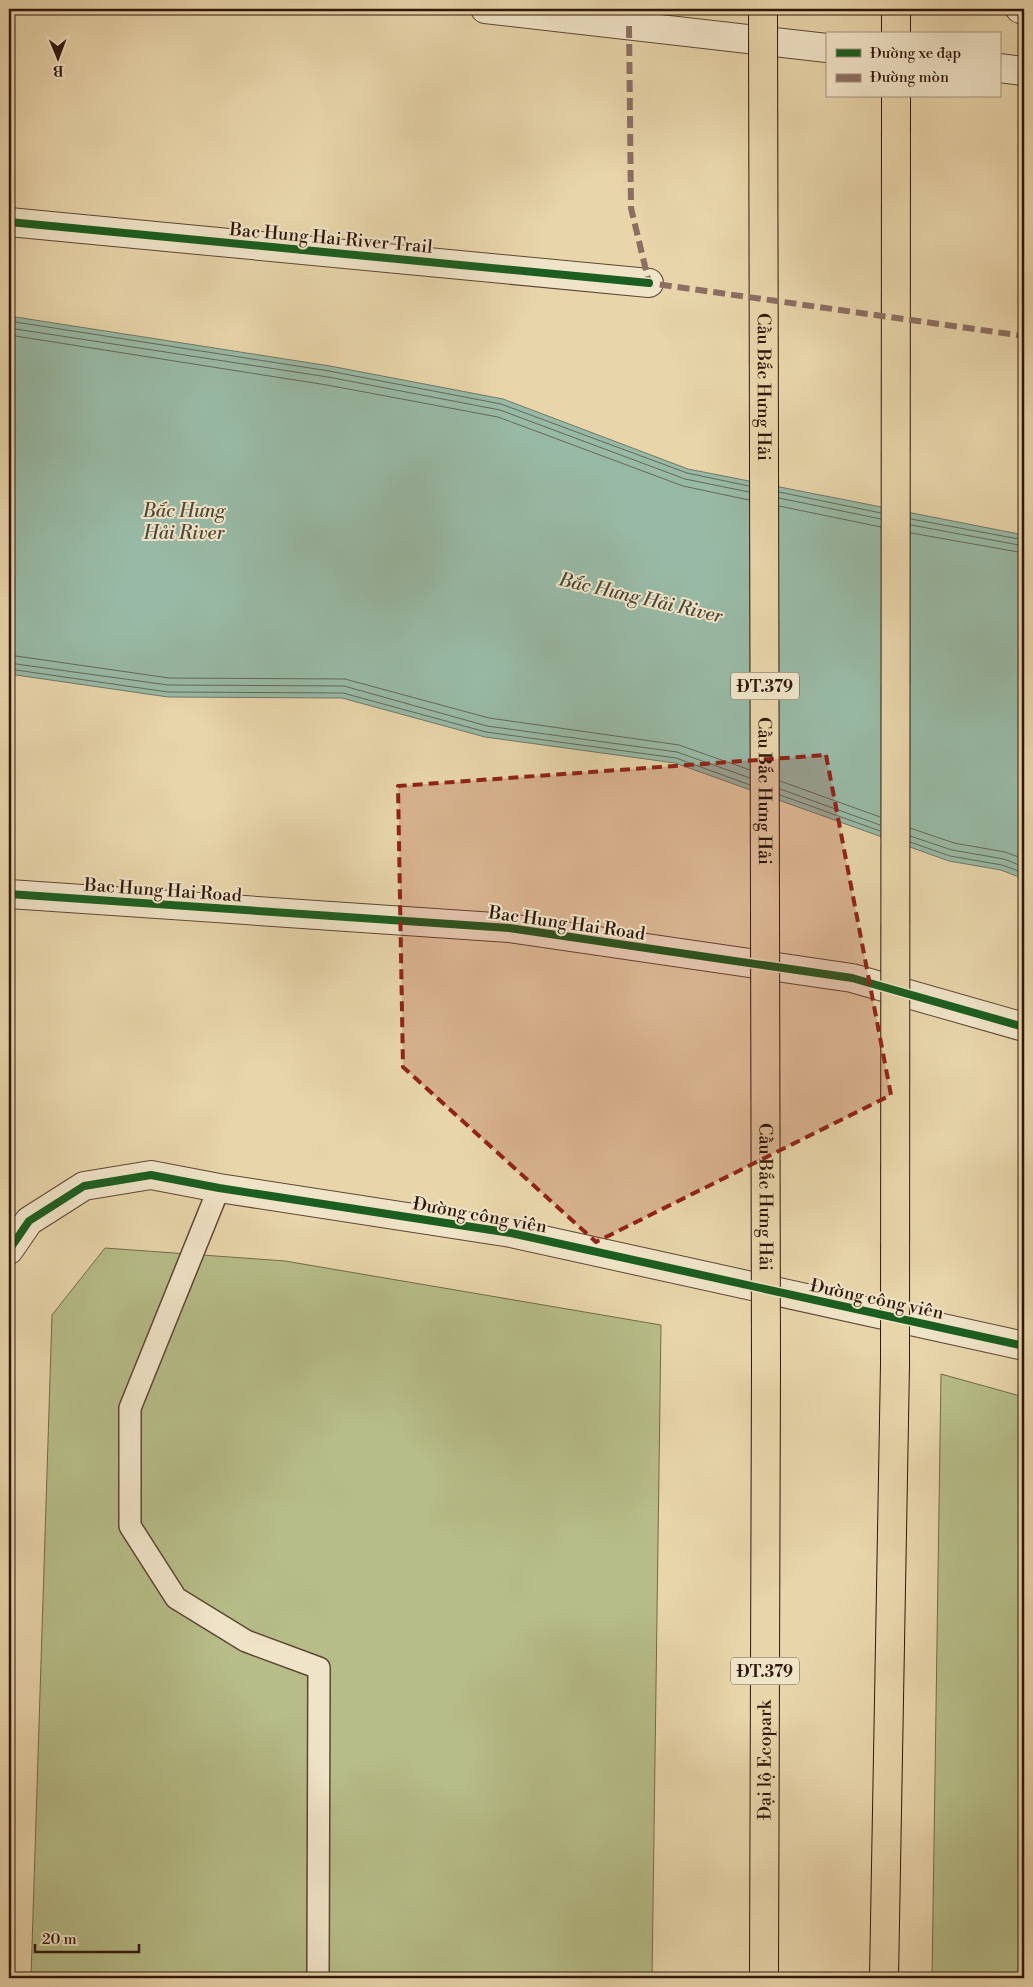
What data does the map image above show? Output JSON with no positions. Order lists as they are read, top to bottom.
{
  "streets": {
    "highway": ["Cầu Bắc Hưng Hải", "ĐT.379", "Đại lộ Ecopark"],
    "street": ["Bac Hung Hai River Trail", "Bac Hung Hai Road", "Đường công viên"]
  },
  "crossings": [
    ["Cầu Bắc Hưng Hải", "Đại lộ Ecopark"]
  ],
  "water": ["Bắc Hưng Hải River"],
  "legend": ["Đường xe đạp", "Đường mòn"],
  "scale_bar": "20 m",
  "north": "bottom"
}
